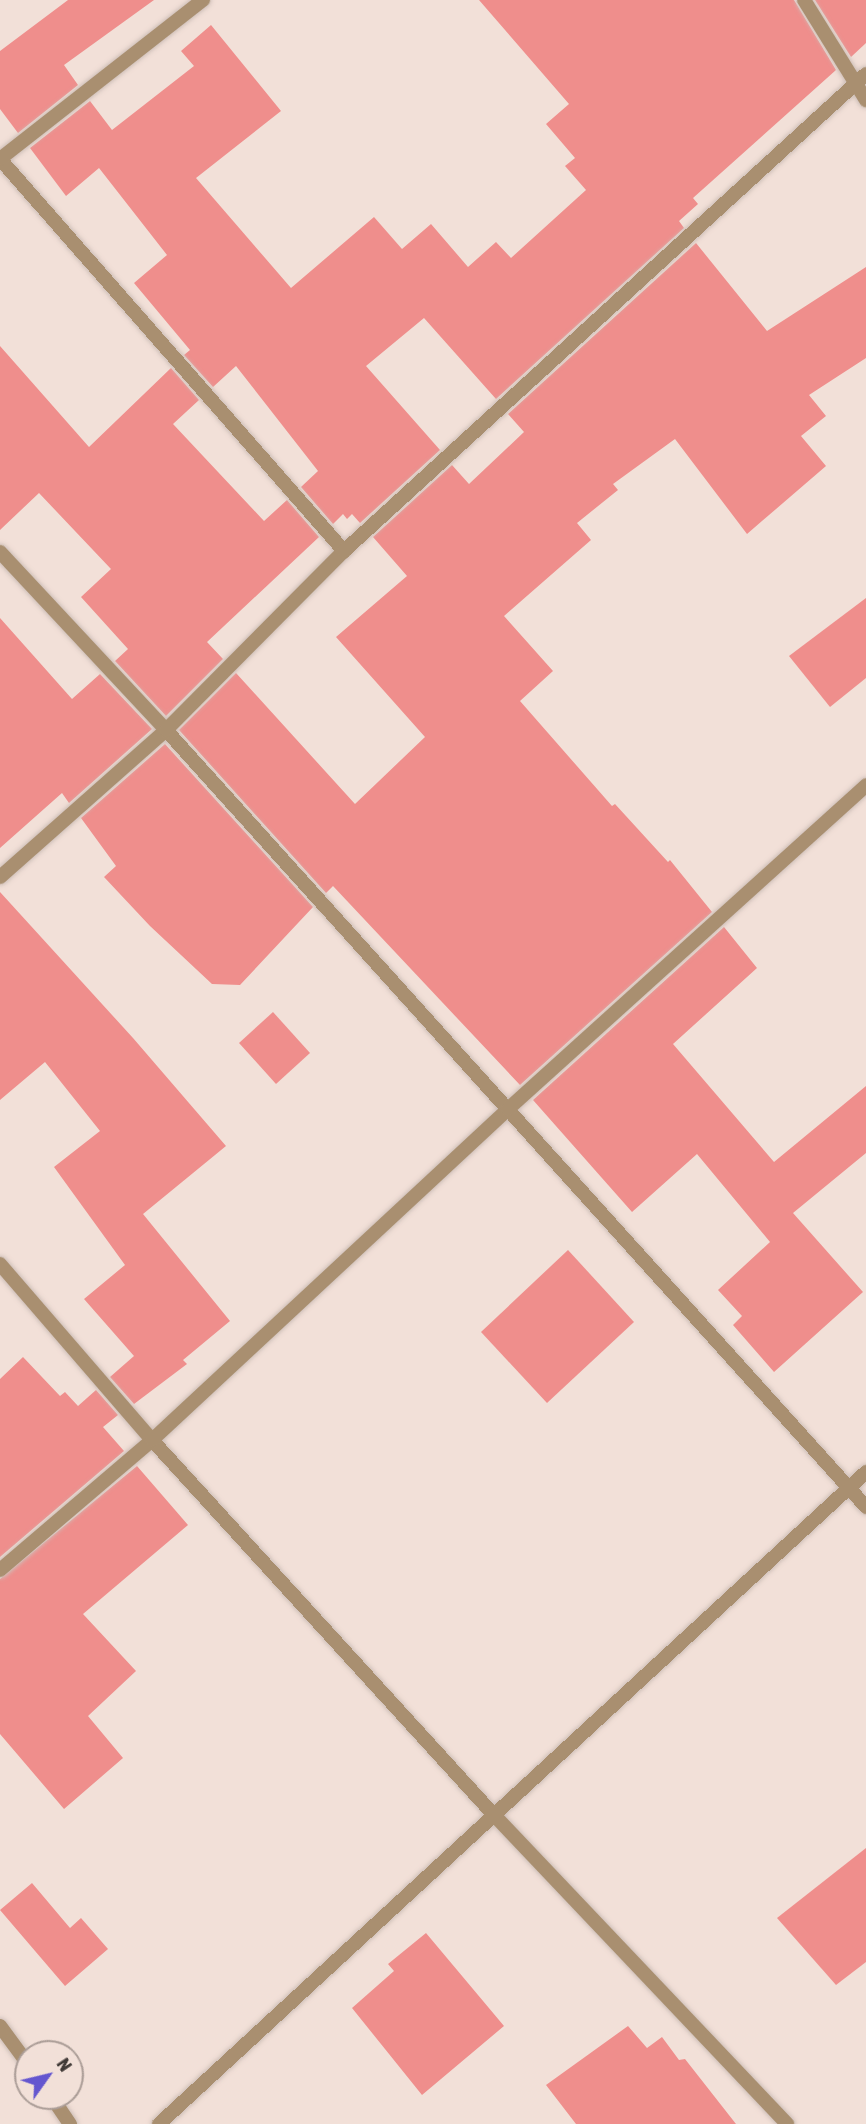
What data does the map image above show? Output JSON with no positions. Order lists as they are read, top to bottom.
{
  "north": "top right"
}
